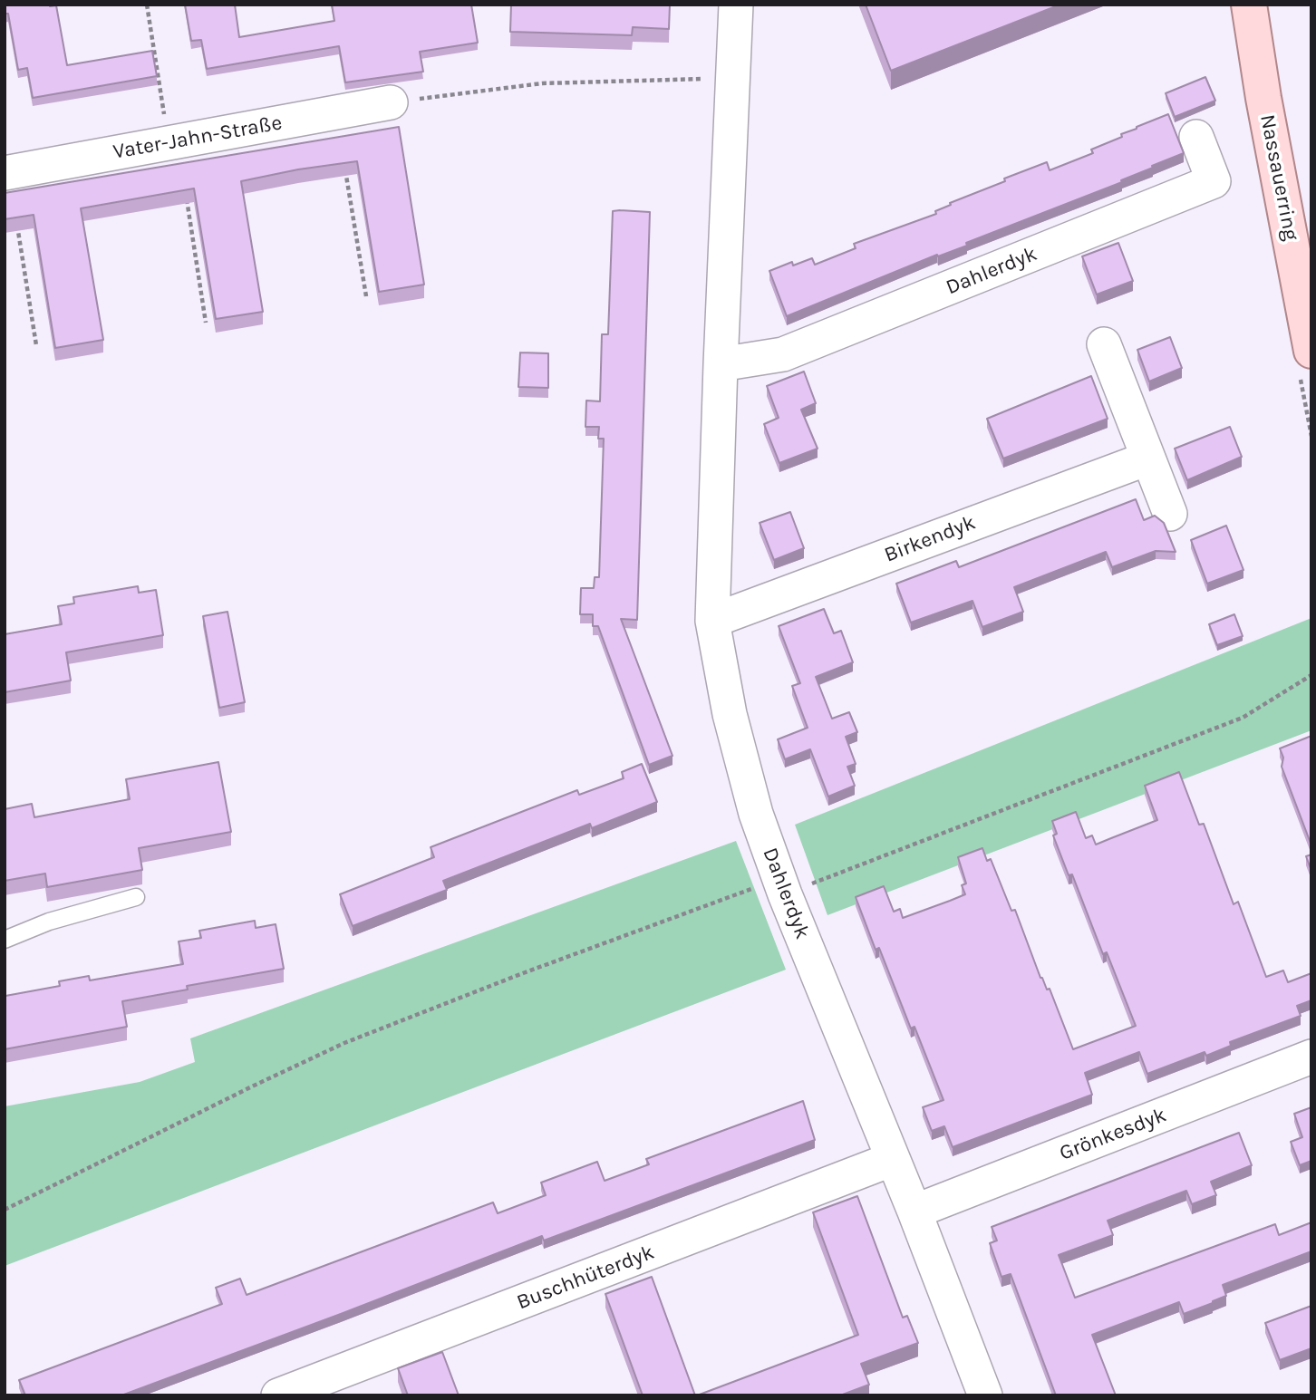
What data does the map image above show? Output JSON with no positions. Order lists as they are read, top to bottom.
{
  "streets": {
    "main road": ["Nassauerring"],
    "street": [
      "Vater-Jahn-Straße",
      "Dahlerdyk",
      "Birkendyk",
      "Grönkesdyk",
      "Buschhüterdyk"
    ]
  },
  "crossings": [
    ["Dahlerdyk", "Birkendyk"],
    ["Dahlerdyk", "Grönkesdyk"],
    ["Dahlerdyk", "Buschhüterdyk"]
  ]
}
